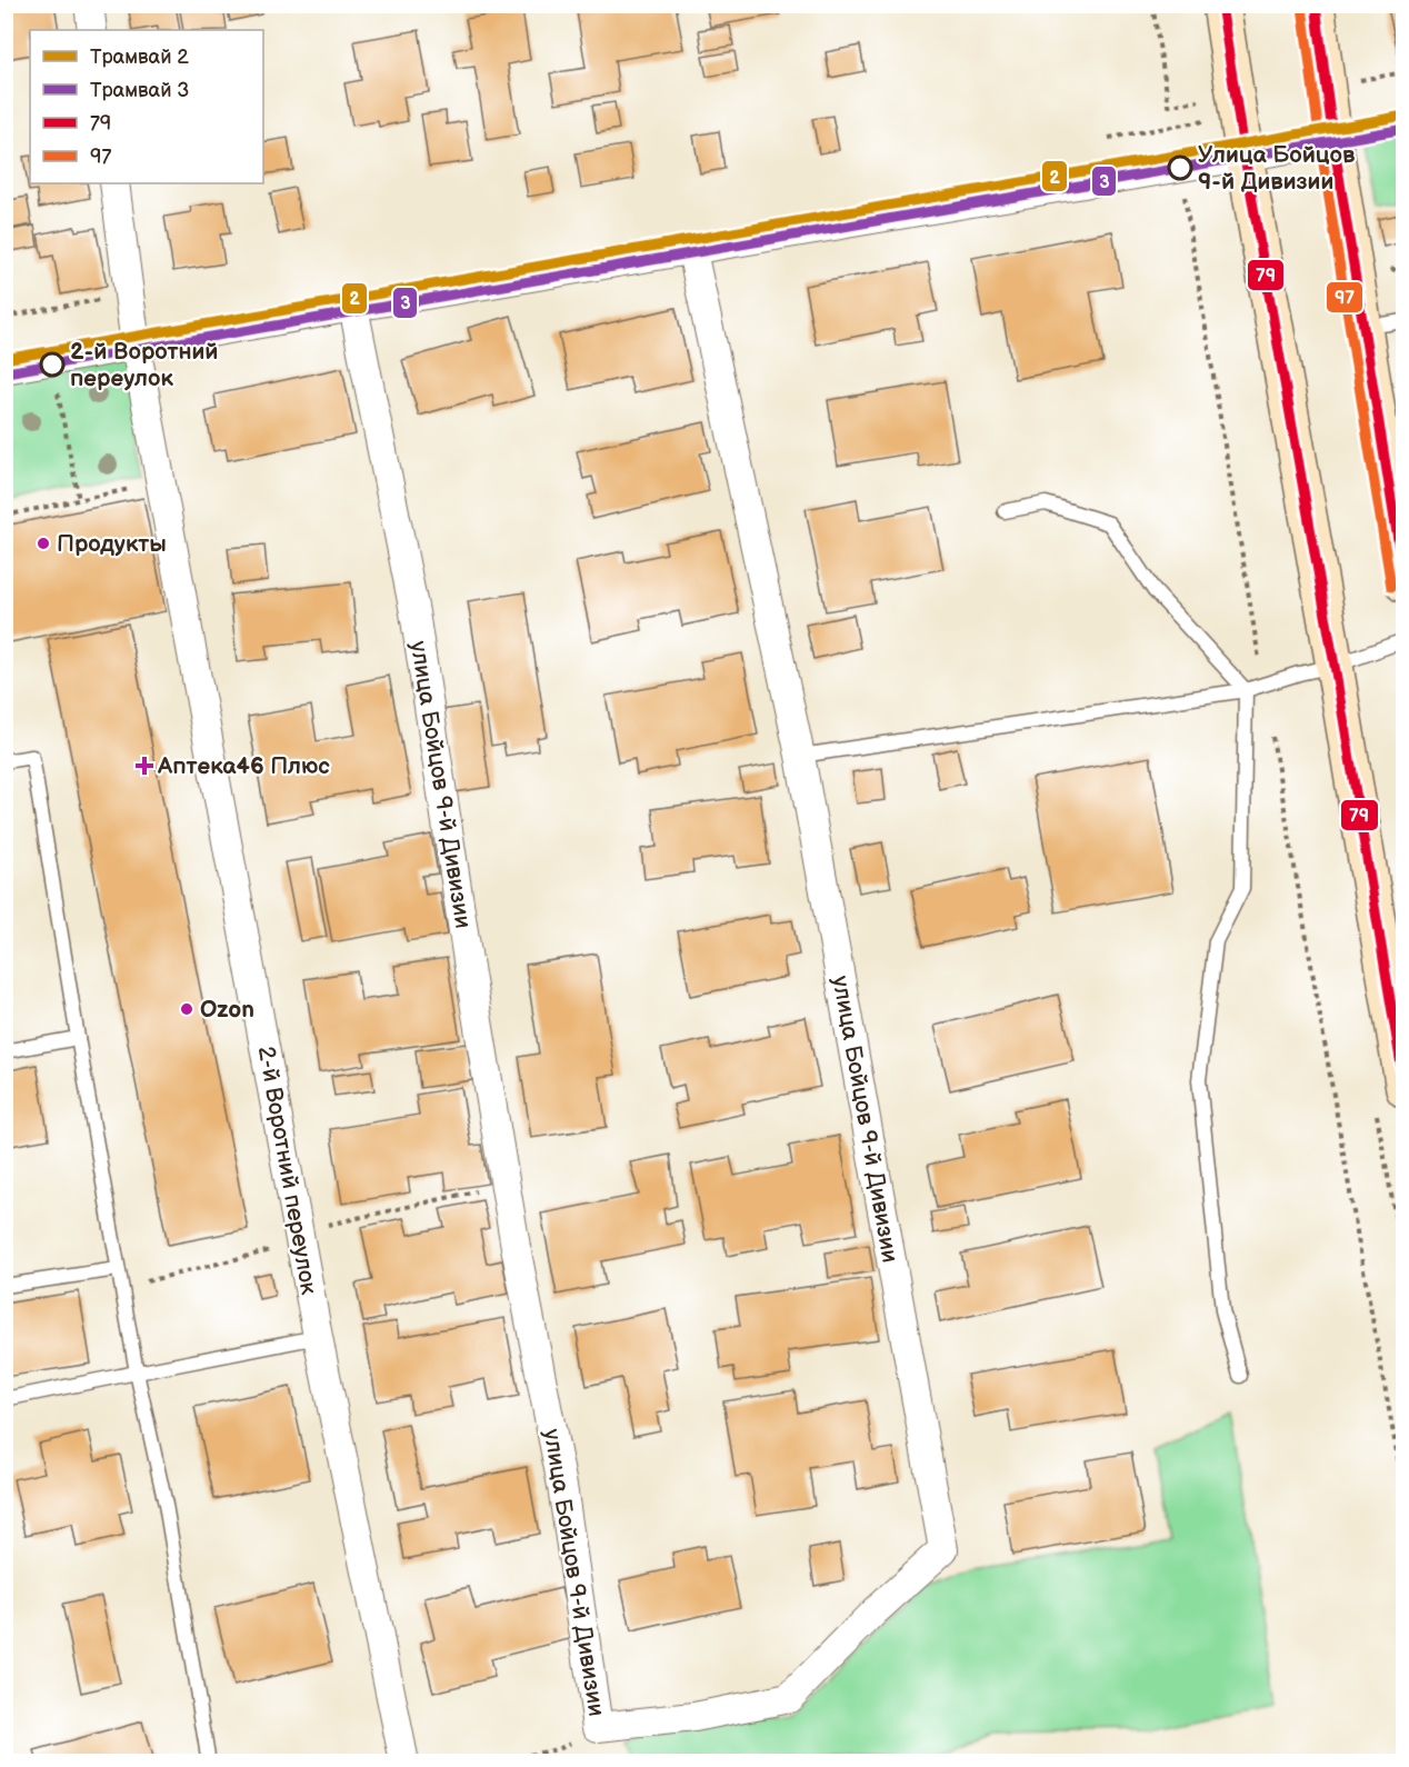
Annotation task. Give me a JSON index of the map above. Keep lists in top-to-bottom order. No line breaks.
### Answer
{"streets":{"street":["улица Бойцов 9-й Дивизии","2-й Воротний переулок"]},"places":{"other":["Улица Бойцов 9-й Дивизии","2-й Воротний переулок","Продукты","Ozon"],"health":["Аптека46 Плюс"]},"lines":["transit line 79","transit line 97","tram line 2","tram line 3"],"legend":["Трамвай 2","Трамвай 3","79","97"]}
